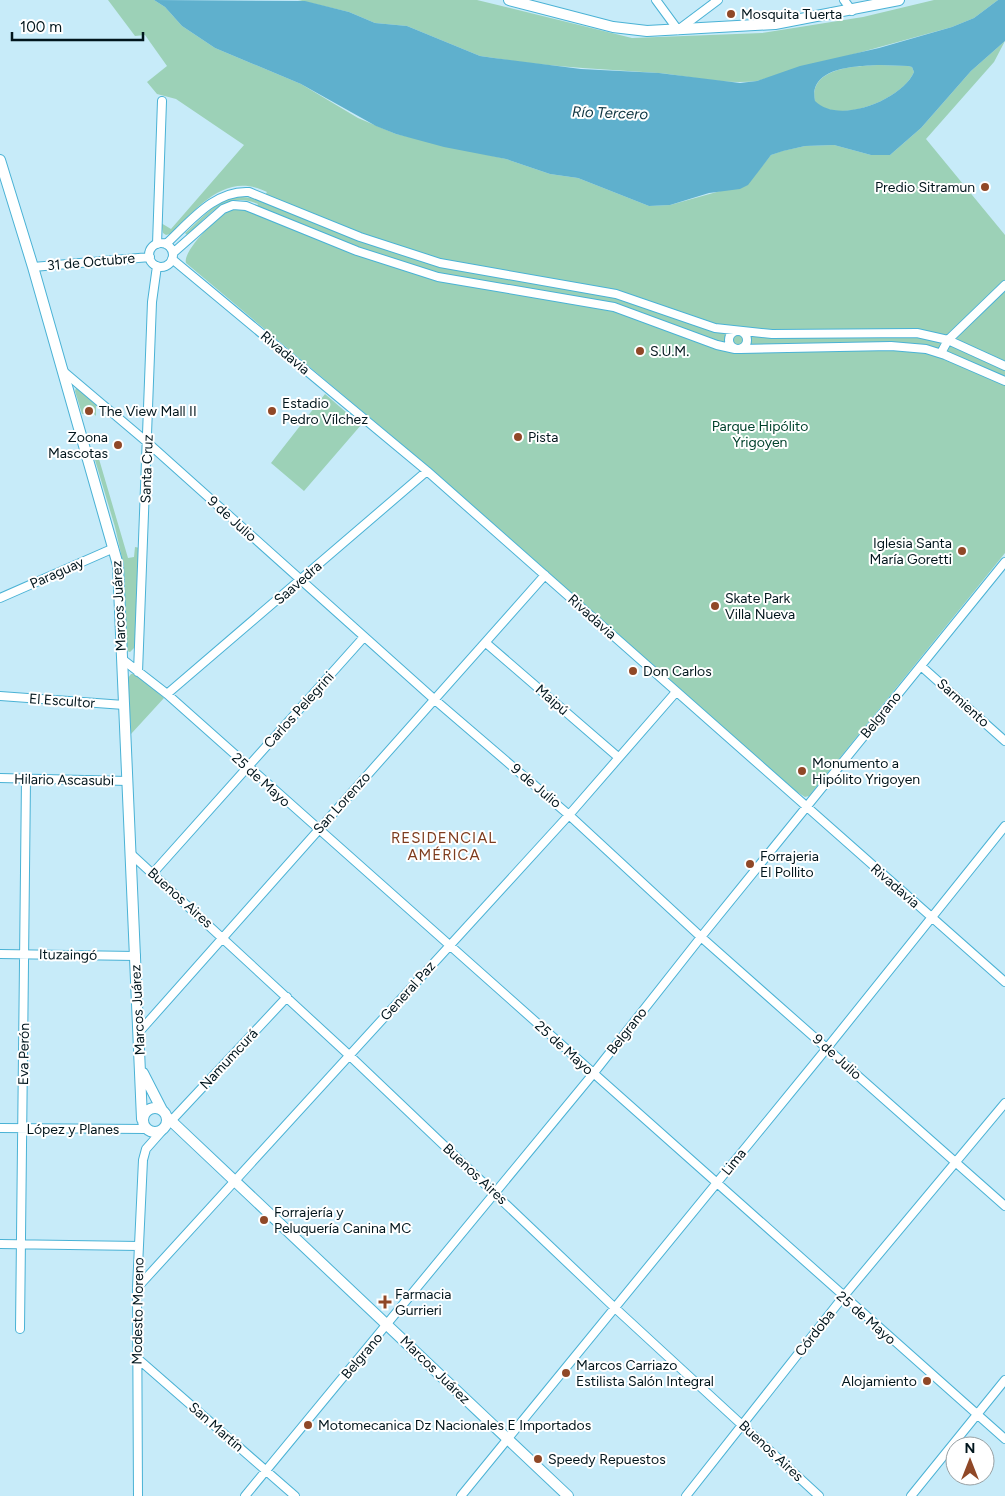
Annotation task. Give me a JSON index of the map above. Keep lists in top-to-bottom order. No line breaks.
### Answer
{"streets":{"main road":["Marcos Juárez"],"street":["31 de Octubre","Rivadavia","Santa Cruz","9 de Julio","Paraguay","Saavedra","Maipú","El Escultor","Sarmiento","Carlos Pelegrini","Belgrano","Hilario Ascasubi","25 de Mayo","San Lorenzo","Buenos Aires","Ituzaingó","General Paz","Eva Perón","Namumcurá","López y Planes","Lima","Modesto Moreno","Córdoba","San Martín"]},"crossings":[["31 de Octubre","Rivadavia"],["31 de Octubre","Santa Cruz"],["31 de Octubre","Marcos Juárez"],["Rivadavia","Santa Cruz"],["Rivadavia","Saavedra"],["Rivadavia","Belgrano"],["Rivadavia","San Lorenzo"],["Rivadavia","General Paz"],["Rivadavia","Lima"],["Santa Cruz","9 de Julio"],["Santa Cruz","25 de Mayo"],["9 de Julio","Saavedra"],["9 de Julio","Marcos Juárez"],["9 de Julio","Carlos Pelegrini"],["9 de Julio","Belgrano"],["9 de Julio","San Lorenzo"],["9 de Julio","General Paz"],["9 de Julio","Lima"],["9 de Julio","Córdoba"],["Paraguay","Marcos Juárez"],["Saavedra","25 de Mayo"],["Marcos Juárez","El Escultor"],["Marcos Juárez","Belgrano"],["Marcos Juárez","Hilario Ascasubi"],["Marcos Juárez","25 de Mayo"],["Marcos Juárez","San Lorenzo"],["Marcos Juárez","Buenos Aires"],["Marcos Juárez","Ituzaingó"],["Marcos Juárez","General Paz"],["Marcos Juárez","Namumcurá"],["Marcos Juárez","Lima"],["Marcos Juárez","Modesto Moreno"],["Maipú","San Lorenzo"],["Maipú","General Paz"],["Sarmiento","Belgrano"],["Carlos Pelegrini","25 de Mayo"],["Carlos Pelegrini","Buenos Aires"],["Belgrano","25 de Mayo"],["Belgrano","Buenos Aires"],["Belgrano","San Martín"],["Hilario Ascasubi","Eva Perón"],["25 de Mayo","San Lorenzo"],["25 de Mayo","General Paz"],["25 de Mayo","Lima"],["25 de Mayo","Córdoba"],["San Lorenzo","Buenos Aires"],["Buenos Aires","General Paz"],["Buenos Aires","Namumcurá"],["Buenos Aires","Lima"],["Buenos Aires","Córdoba"],["Ituzaingó","Eva Perón"],["General Paz","Modesto Moreno"],["Eva Perón","López y Planes"],["Namumcurá","Modesto Moreno"],["Modesto Moreno","San Martín"]],"districts":["RESIDENCIAL AMÉRICA"],"water":["Río Tercero"],"parks":["Parque Hipólito Yrigoyen"],"places":{"other":["Mosquita Tuerta","Predio Sitramun","S.U.M.","The View Mall II","Estadio Pedro Vílchez","Pista","Zoona Mascotas","Iglesia Santa María Goretti","Skate Park Villa Nueva","Don Carlos","Monumento a Hipólito Yrigoyen","Forrajeria El Pollito","Forrajería y Peluquería Canina MC","Marcos Carriazo Estilista Salón Integral","Alojamiento","Motomecanica Dz Nacionales E Importados","Speedy Repuestos"],"health":["Farmacia Gurrieri"]},"scale_bar":"100 m","north":"top"}
